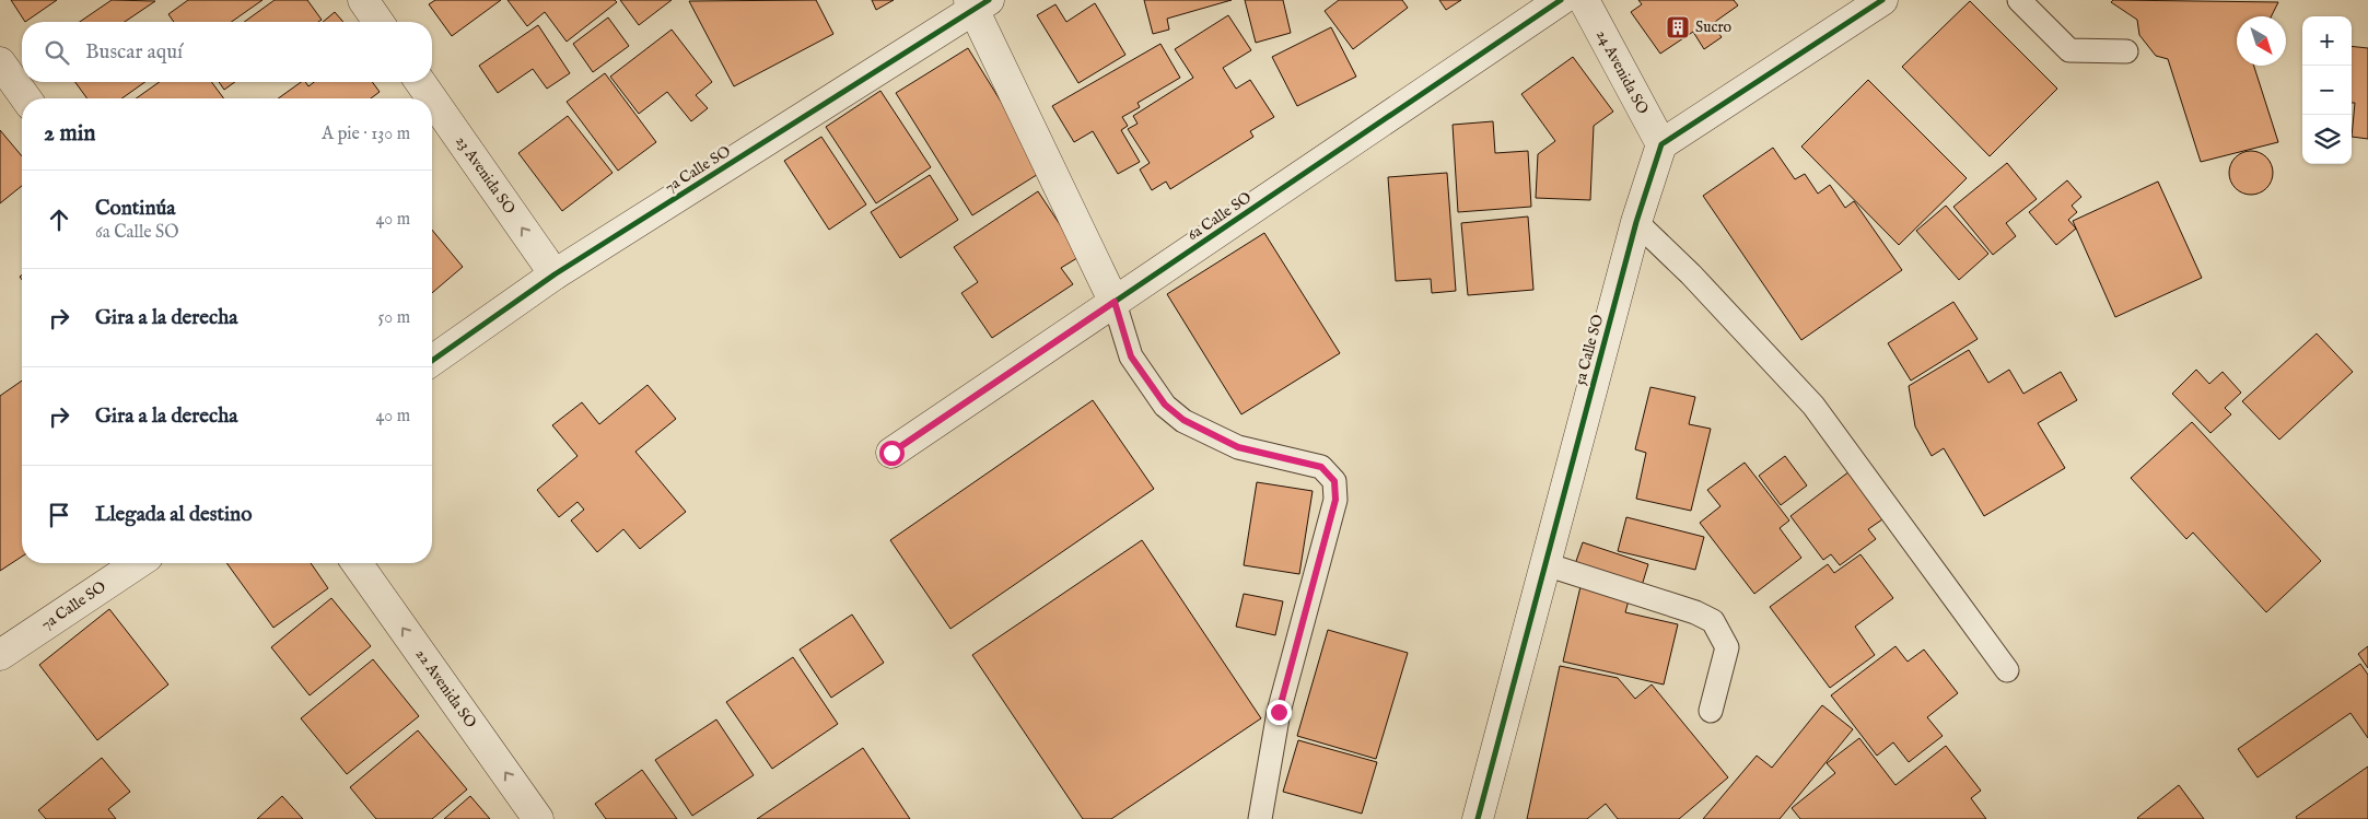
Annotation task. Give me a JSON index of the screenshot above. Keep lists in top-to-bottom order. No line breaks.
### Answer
{"streets":{"street":["24 Avenida SO","7a Calle SO","23 Avenida SO","6a Calle SO","5a Calle SO","22 Avenida SO"]},"crossings":[["24 Avenida SO","5a Calle SO"],["7a Calle SO","23 Avenida SO"]],"one_way":["23 Avenida SO","22 Avenida SO"],"places":{"building":["Sucro"]},"north":"bottom right","page":{"map_buttons":["+","−"],"search":"Buscar aquí","heading":["2 min","A pie · 130 m"],"list":[["Continúa","6a Calle SO","40 m"],["Gira a la derecha","50 m"],["Gira a la derecha","40 m"],"Llegada al destino"]}}
